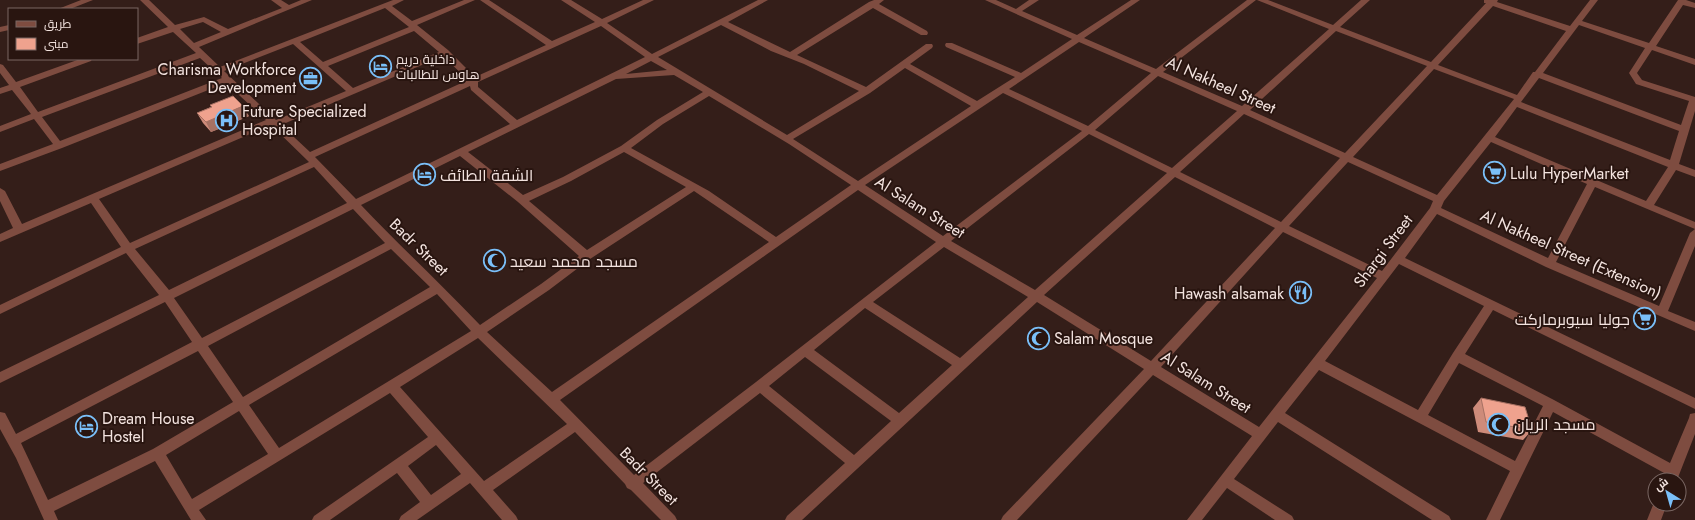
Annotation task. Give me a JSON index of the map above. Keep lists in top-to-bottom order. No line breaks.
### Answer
{"streets":{"street":["Al Nakheel Street","Al Salam Street","Badr Street","Shargi Street","Al Nakheel Street (Extension)"]},"crossings":[["Al Nakheel Street","Shargi Street"],["Al Nakheel Street","Al Nakheel Street (Extension)"],["Al Salam Street","Shargi Street"],["Shargi Street","Al Nakheel Street (Extension)"]],"places":{"hotel":["داخلية دريم هاوس للطالبات","الشقة الطائف","Dream House Hostel"],"office":["Charisma Workforce Development"],"hospital":["Future Specialized Hospital"],"supermarket":["Lulu HyperMarket","جوليا سيوبرماركت"],"mosque":["مسجد محمد سعيد","Salam Mosque","مسجد الريان"],"restaurant":["Hawash alsamak"]},"legend":["طريق","مبنى"],"north":"top left"}
